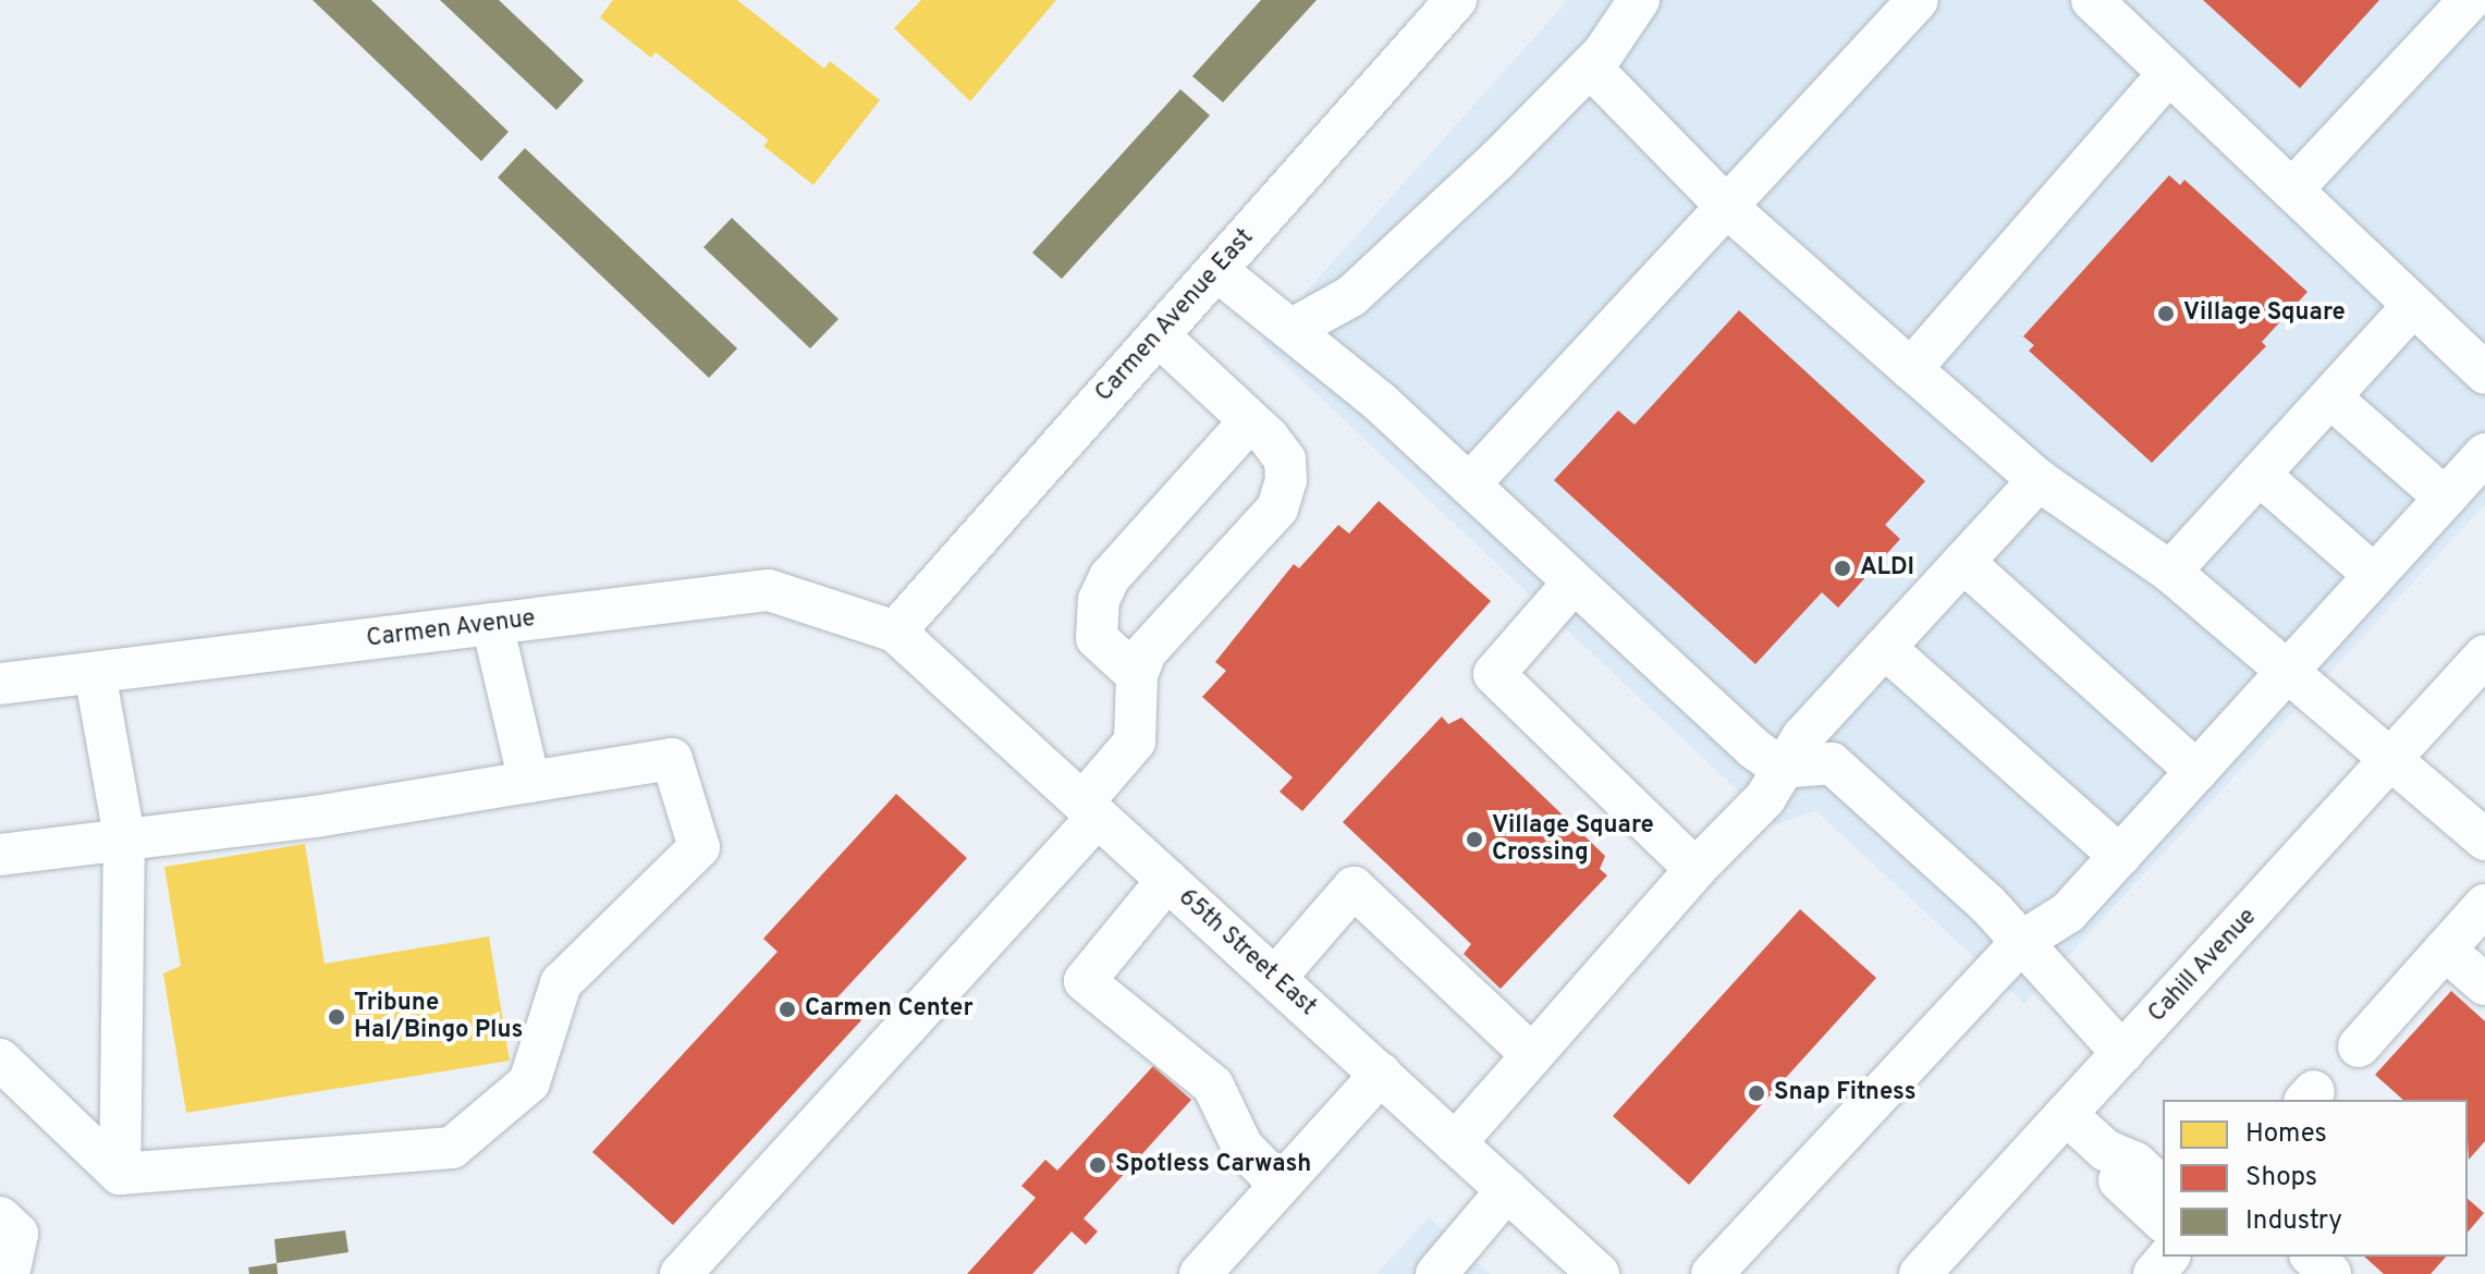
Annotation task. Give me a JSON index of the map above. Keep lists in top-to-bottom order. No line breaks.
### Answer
{"streets":{"street":["Carmen Avenue East","Carmen Avenue","65th Street East","Cahill Avenue"]},"crossings":[["Carmen Avenue East","Carmen Avenue"],["Carmen Avenue East","65th Street East"],["Carmen Avenue","65th Street East"]],"places":["Village Square","ALDI","Village Square Crossing","Carmen Center","Tribune Hal/Bingo Plus","Snap Fitness","Spotless Carwash"],"legend":["Homes","Shops","Industry"]}
